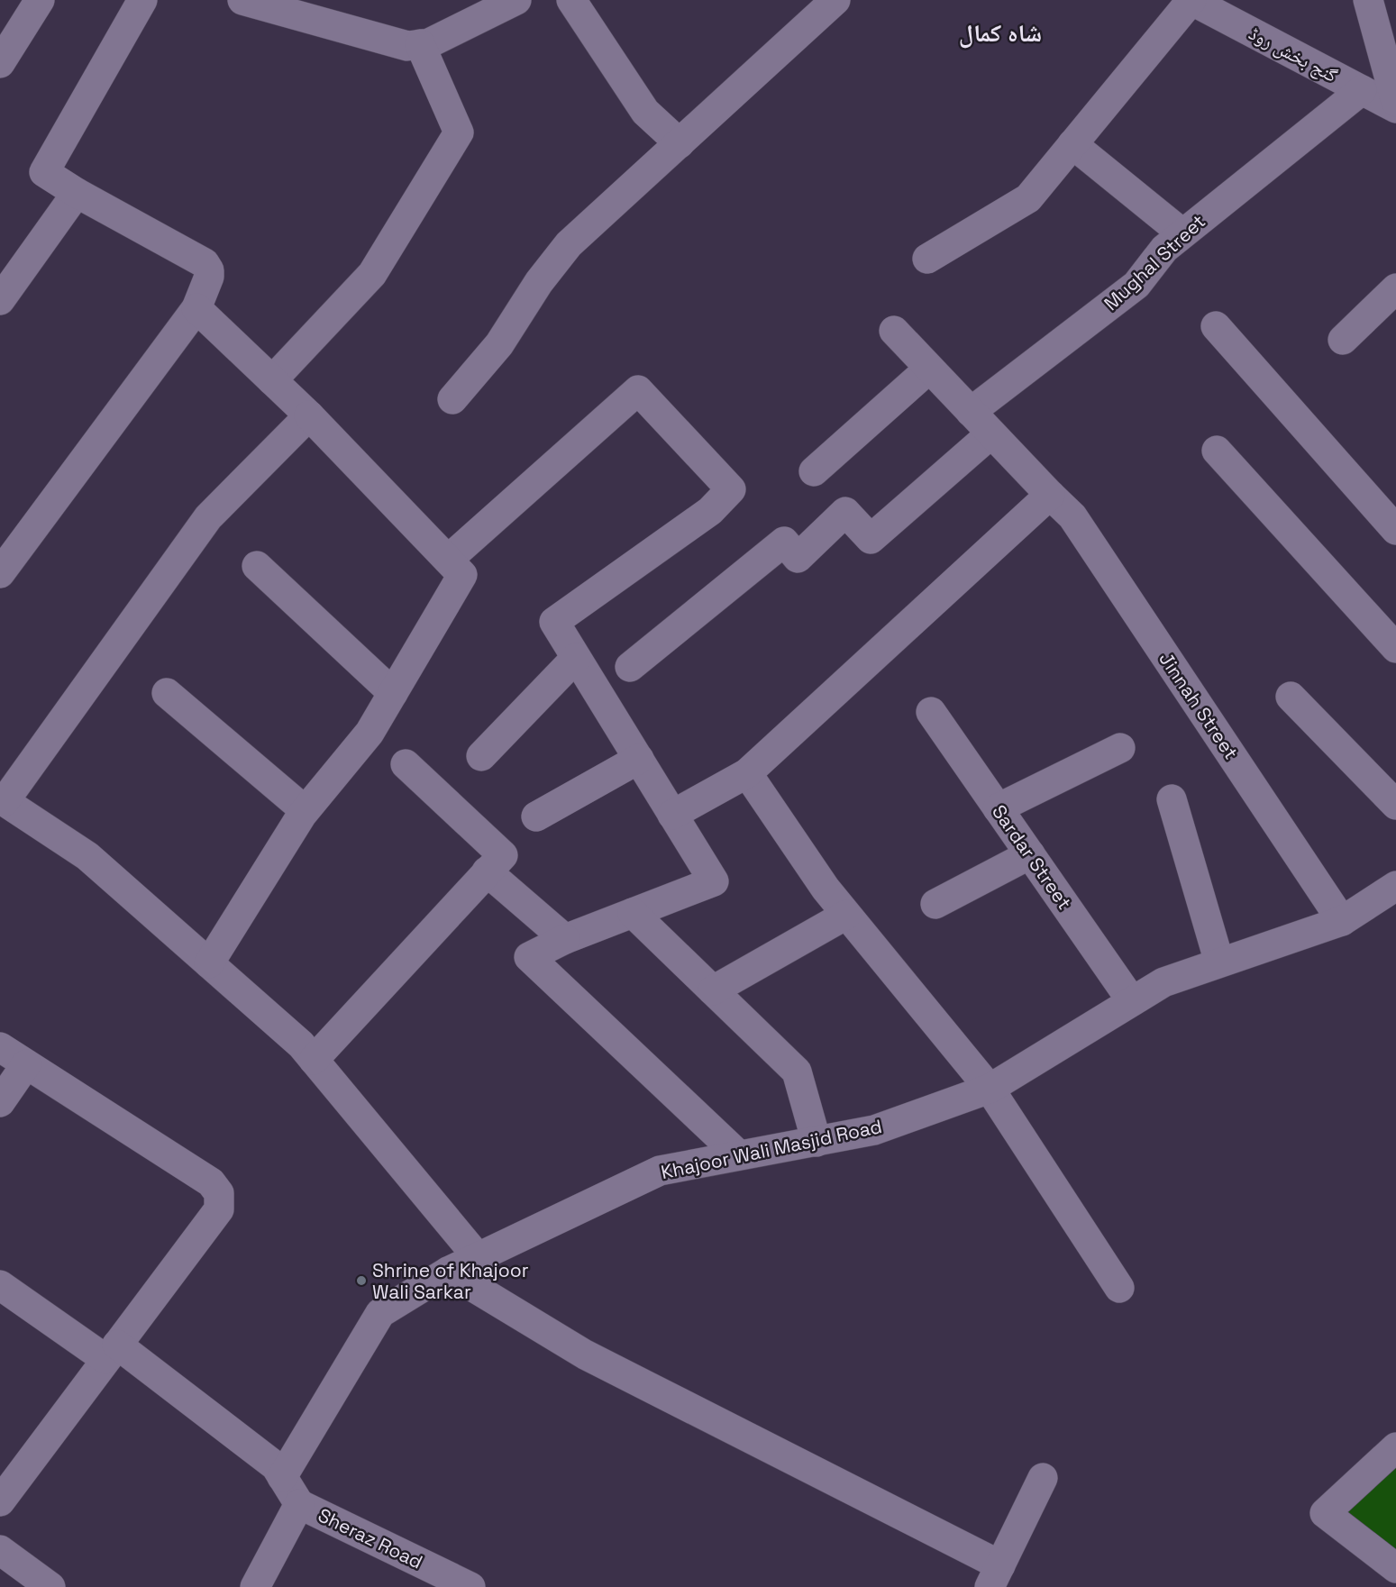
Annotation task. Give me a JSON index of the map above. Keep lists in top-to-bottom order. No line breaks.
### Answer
{"streets":{"street":["گنج بخش روڈ","Mughal Street","Jinnah Street","Sardar Street","Khajoor Wali Masjid Road","Sheraz Road"]},"crossings":[["گنج بخش روڈ","Mughal Street"],["Mughal Street","Jinnah Street"],["Jinnah Street","Khajoor Wali Masjid Road"],["Sardar Street","Khajoor Wali Masjid Road"]],"districts":["شاہ کمال"],"places":["Shrine of Khajoor Wali Sarkar"]}
